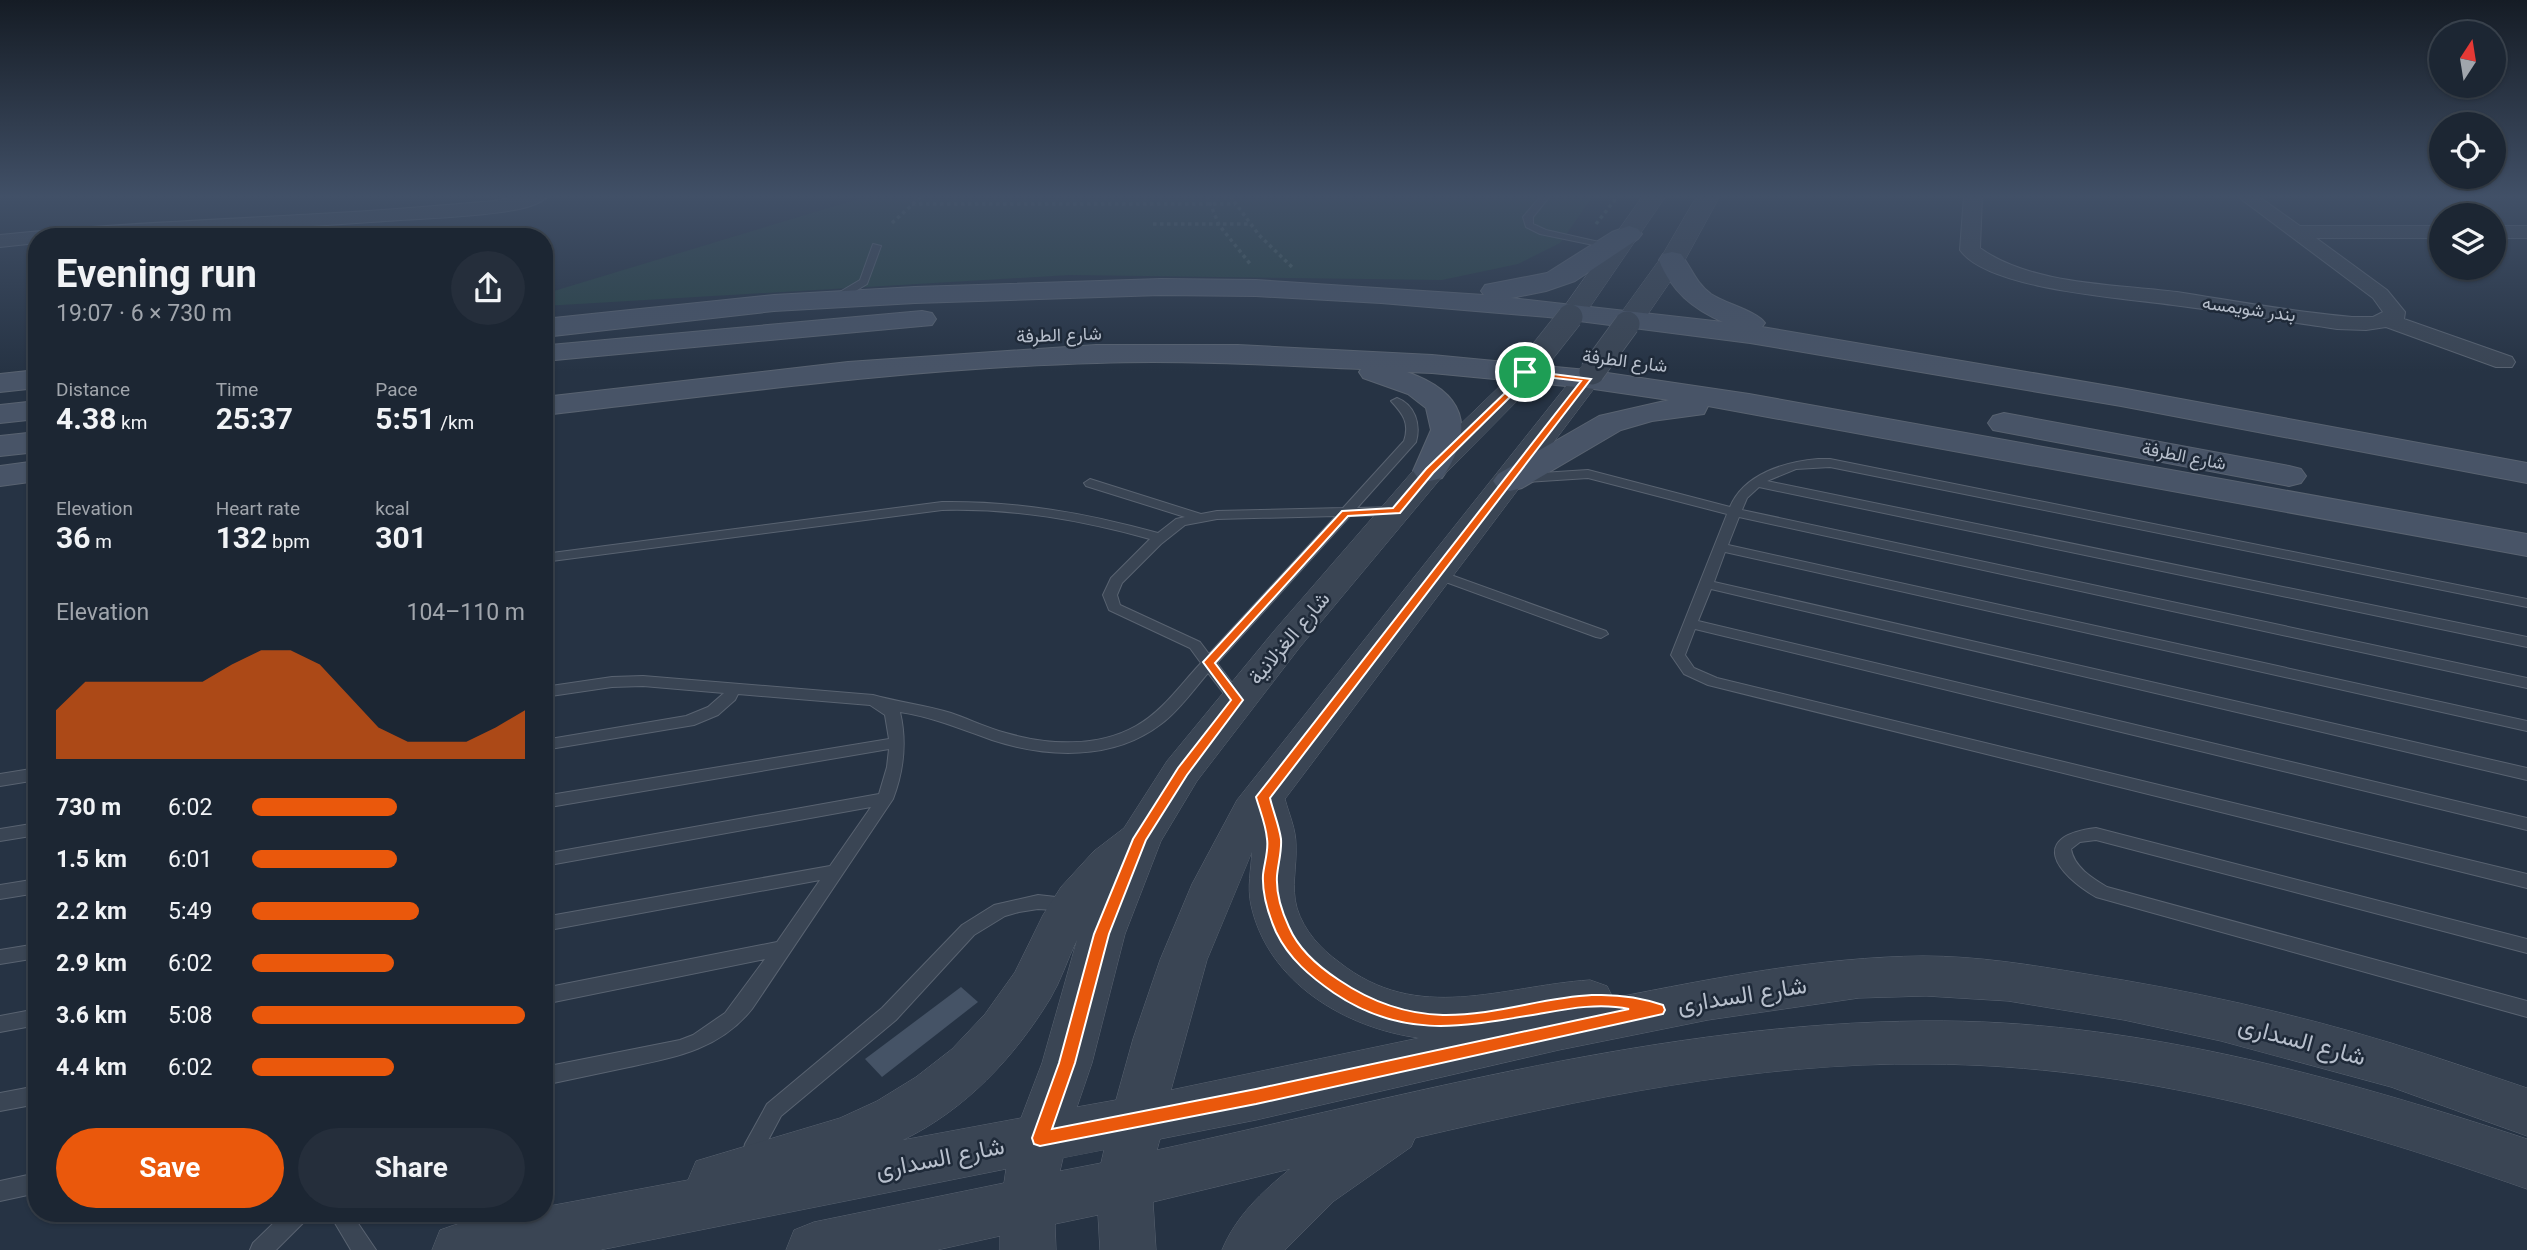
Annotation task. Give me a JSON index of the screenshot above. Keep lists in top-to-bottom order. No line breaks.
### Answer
{"streets":{"main road":["شارع الطرفة"],"street":["بندر شويمسه","شارع الغزلانية","شارع السدارى"]},"crossings":[["شارع الغزلانية","شارع السدارى"]],"north":"top","page":{"heading":["Evening run","19:07 · 6 × 730 m"],"stats":[["Distance","4.38 km"],["Time","25:37"],["Pace","5:51 /km"],["Elevation","36 m"],["Heart rate","132 bpm"],["kcal","301"]],"chart":["Elevation","104–110 m"],"list":[{"name":"730 m","note":"6:02"},{"name":"1.5 km","note":"6:01"},{"name":"2.2 km","note":"5:49"},{"name":"2.9 km","note":"6:02"},{"name":"3.6 km","note":"5:08"},{"name":"4.4 km","note":"6:02"}],"buttons":["Save","Share"]}}
